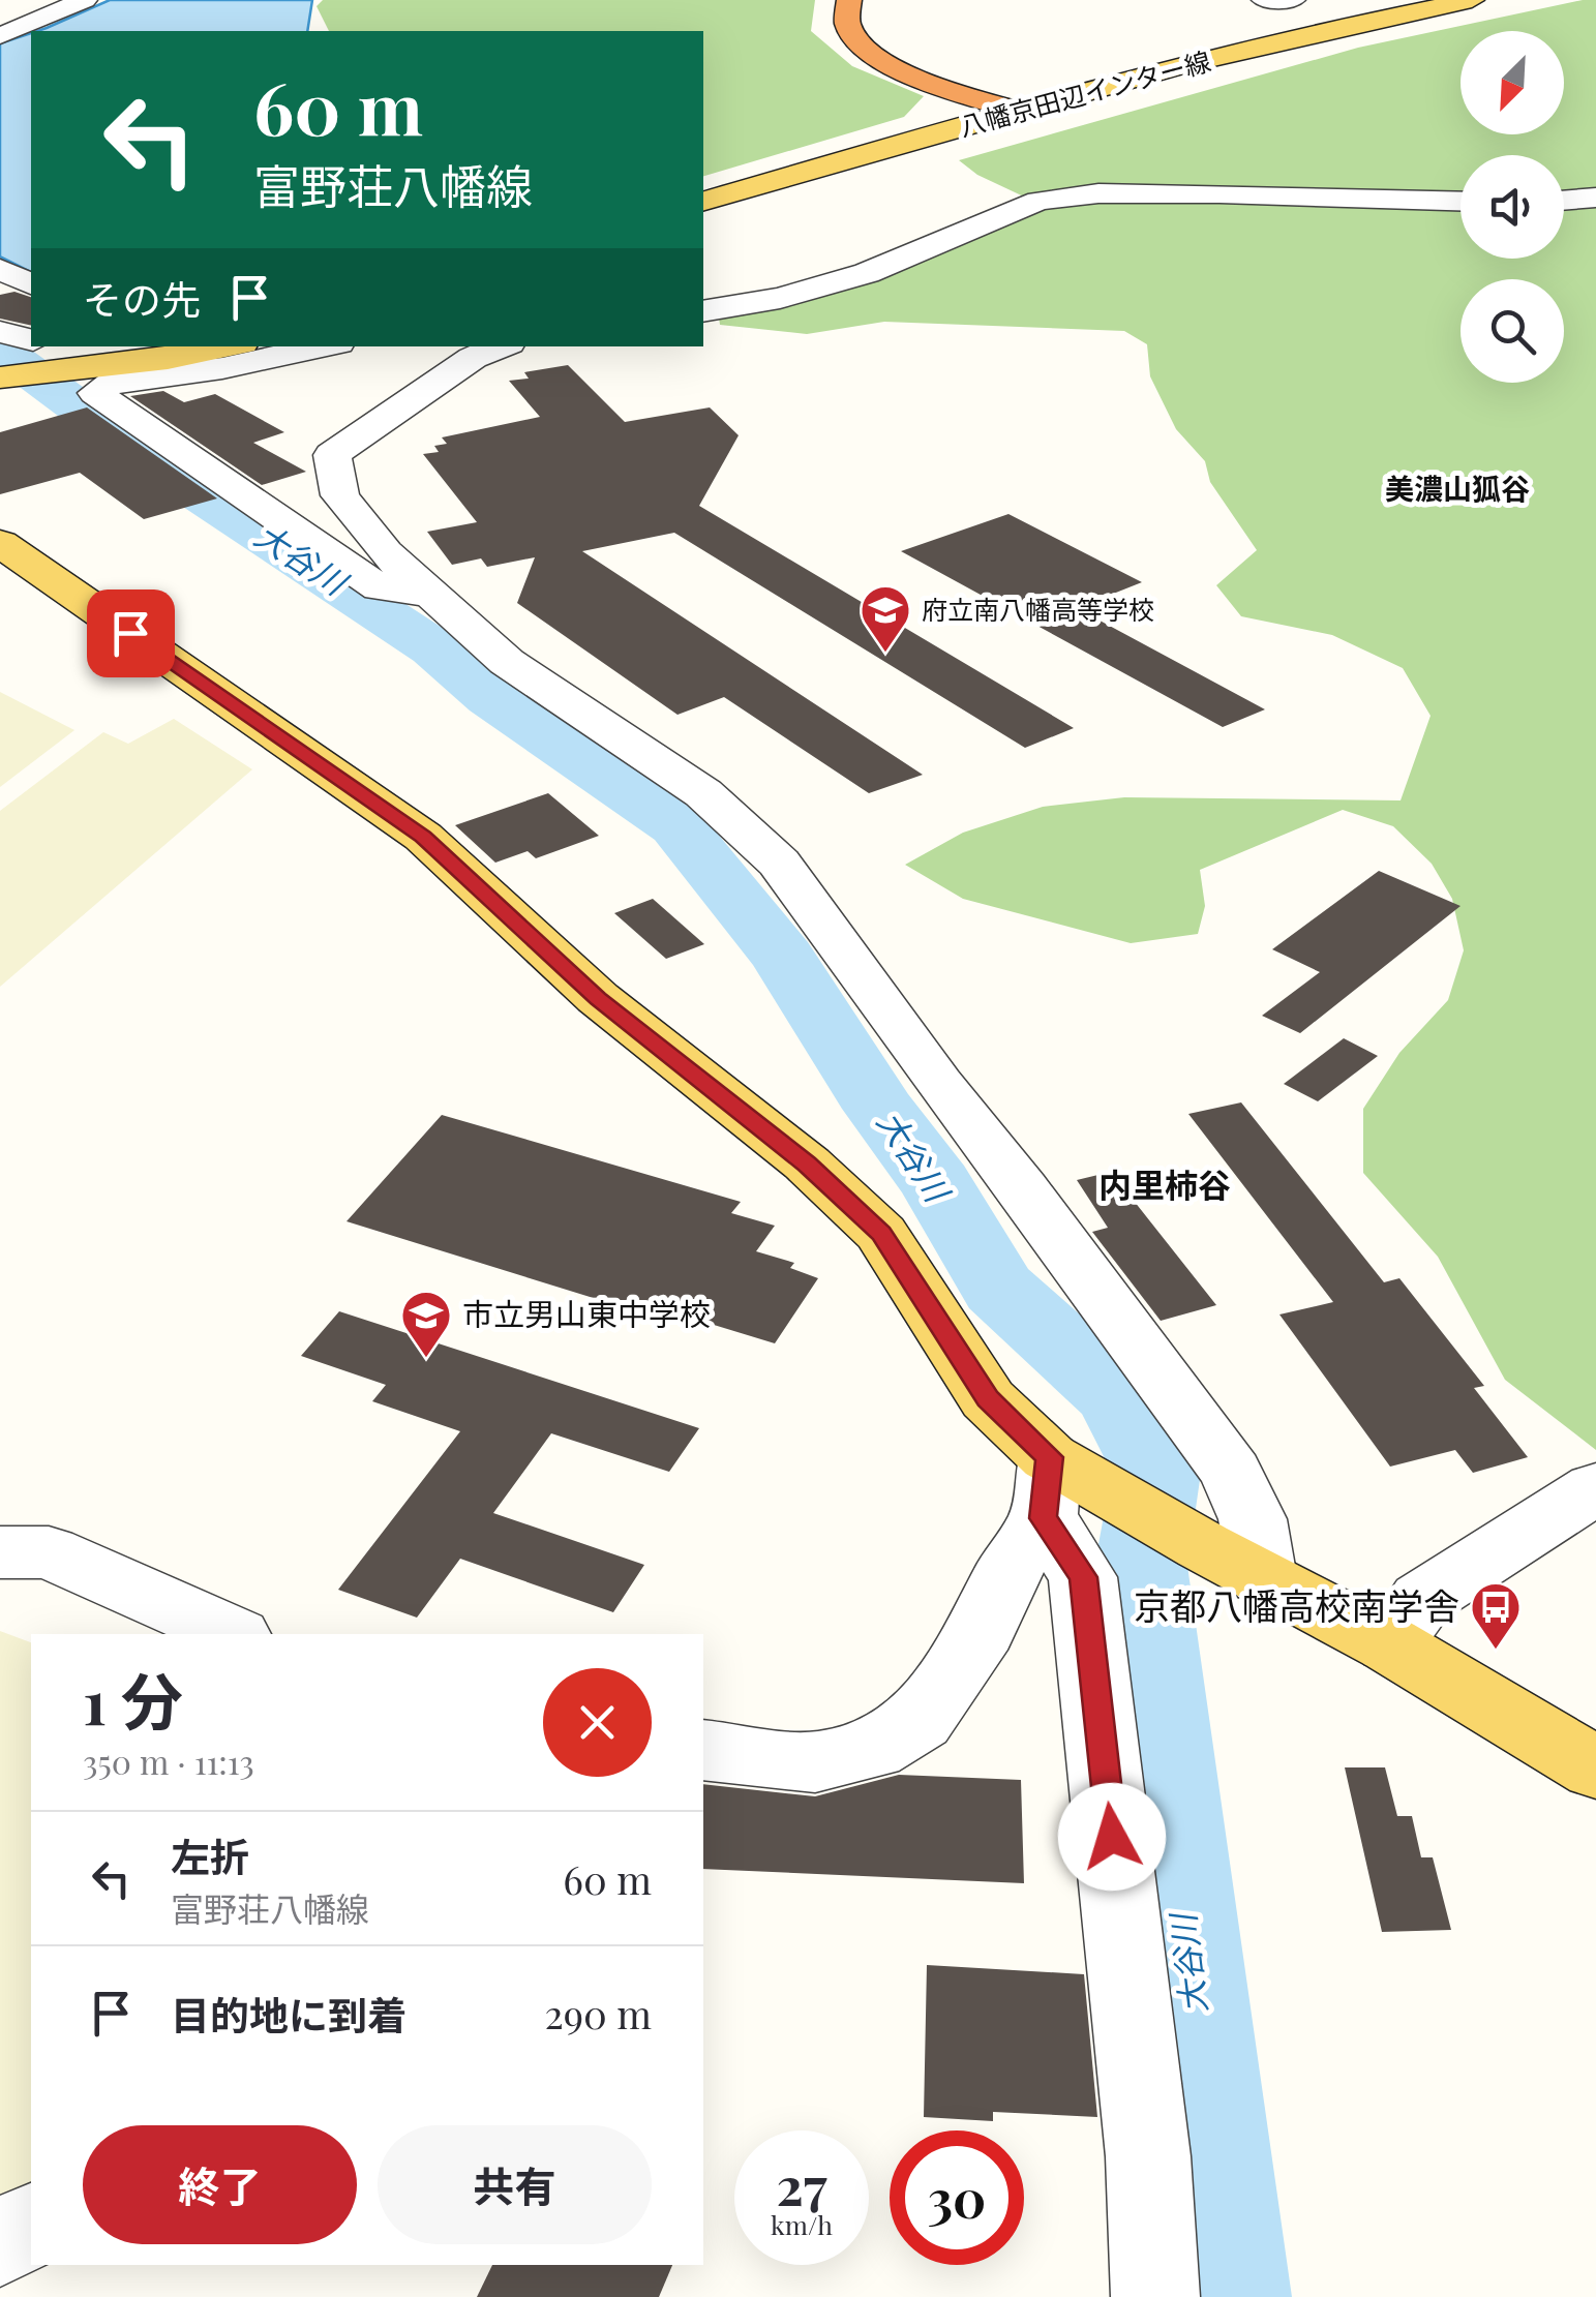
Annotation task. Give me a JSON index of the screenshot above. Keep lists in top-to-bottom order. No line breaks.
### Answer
{"streets":{"main road":["八幡京田辺インター線"]},"districts":["美濃山狐谷","内里柿谷"],"water":["大谷川"],"places":{"school or university":["府立南八幡高等学校","市立男山東中学校"],"bus stop":["京都八幡高校南学舎"]},"north":"bottom left","page":{"turn":["60 m","富野荘八幡線"],"then":"その先","heading":["1 分","350 m · 11:13"],"list":[{"name":"左折","note":"富野荘八幡線","value":"60 m"},{"name":"目的地に到着","value":"290 m"}],"buttons":["終了","共有"],"speed":"27 km/h","limit":"30"}}
